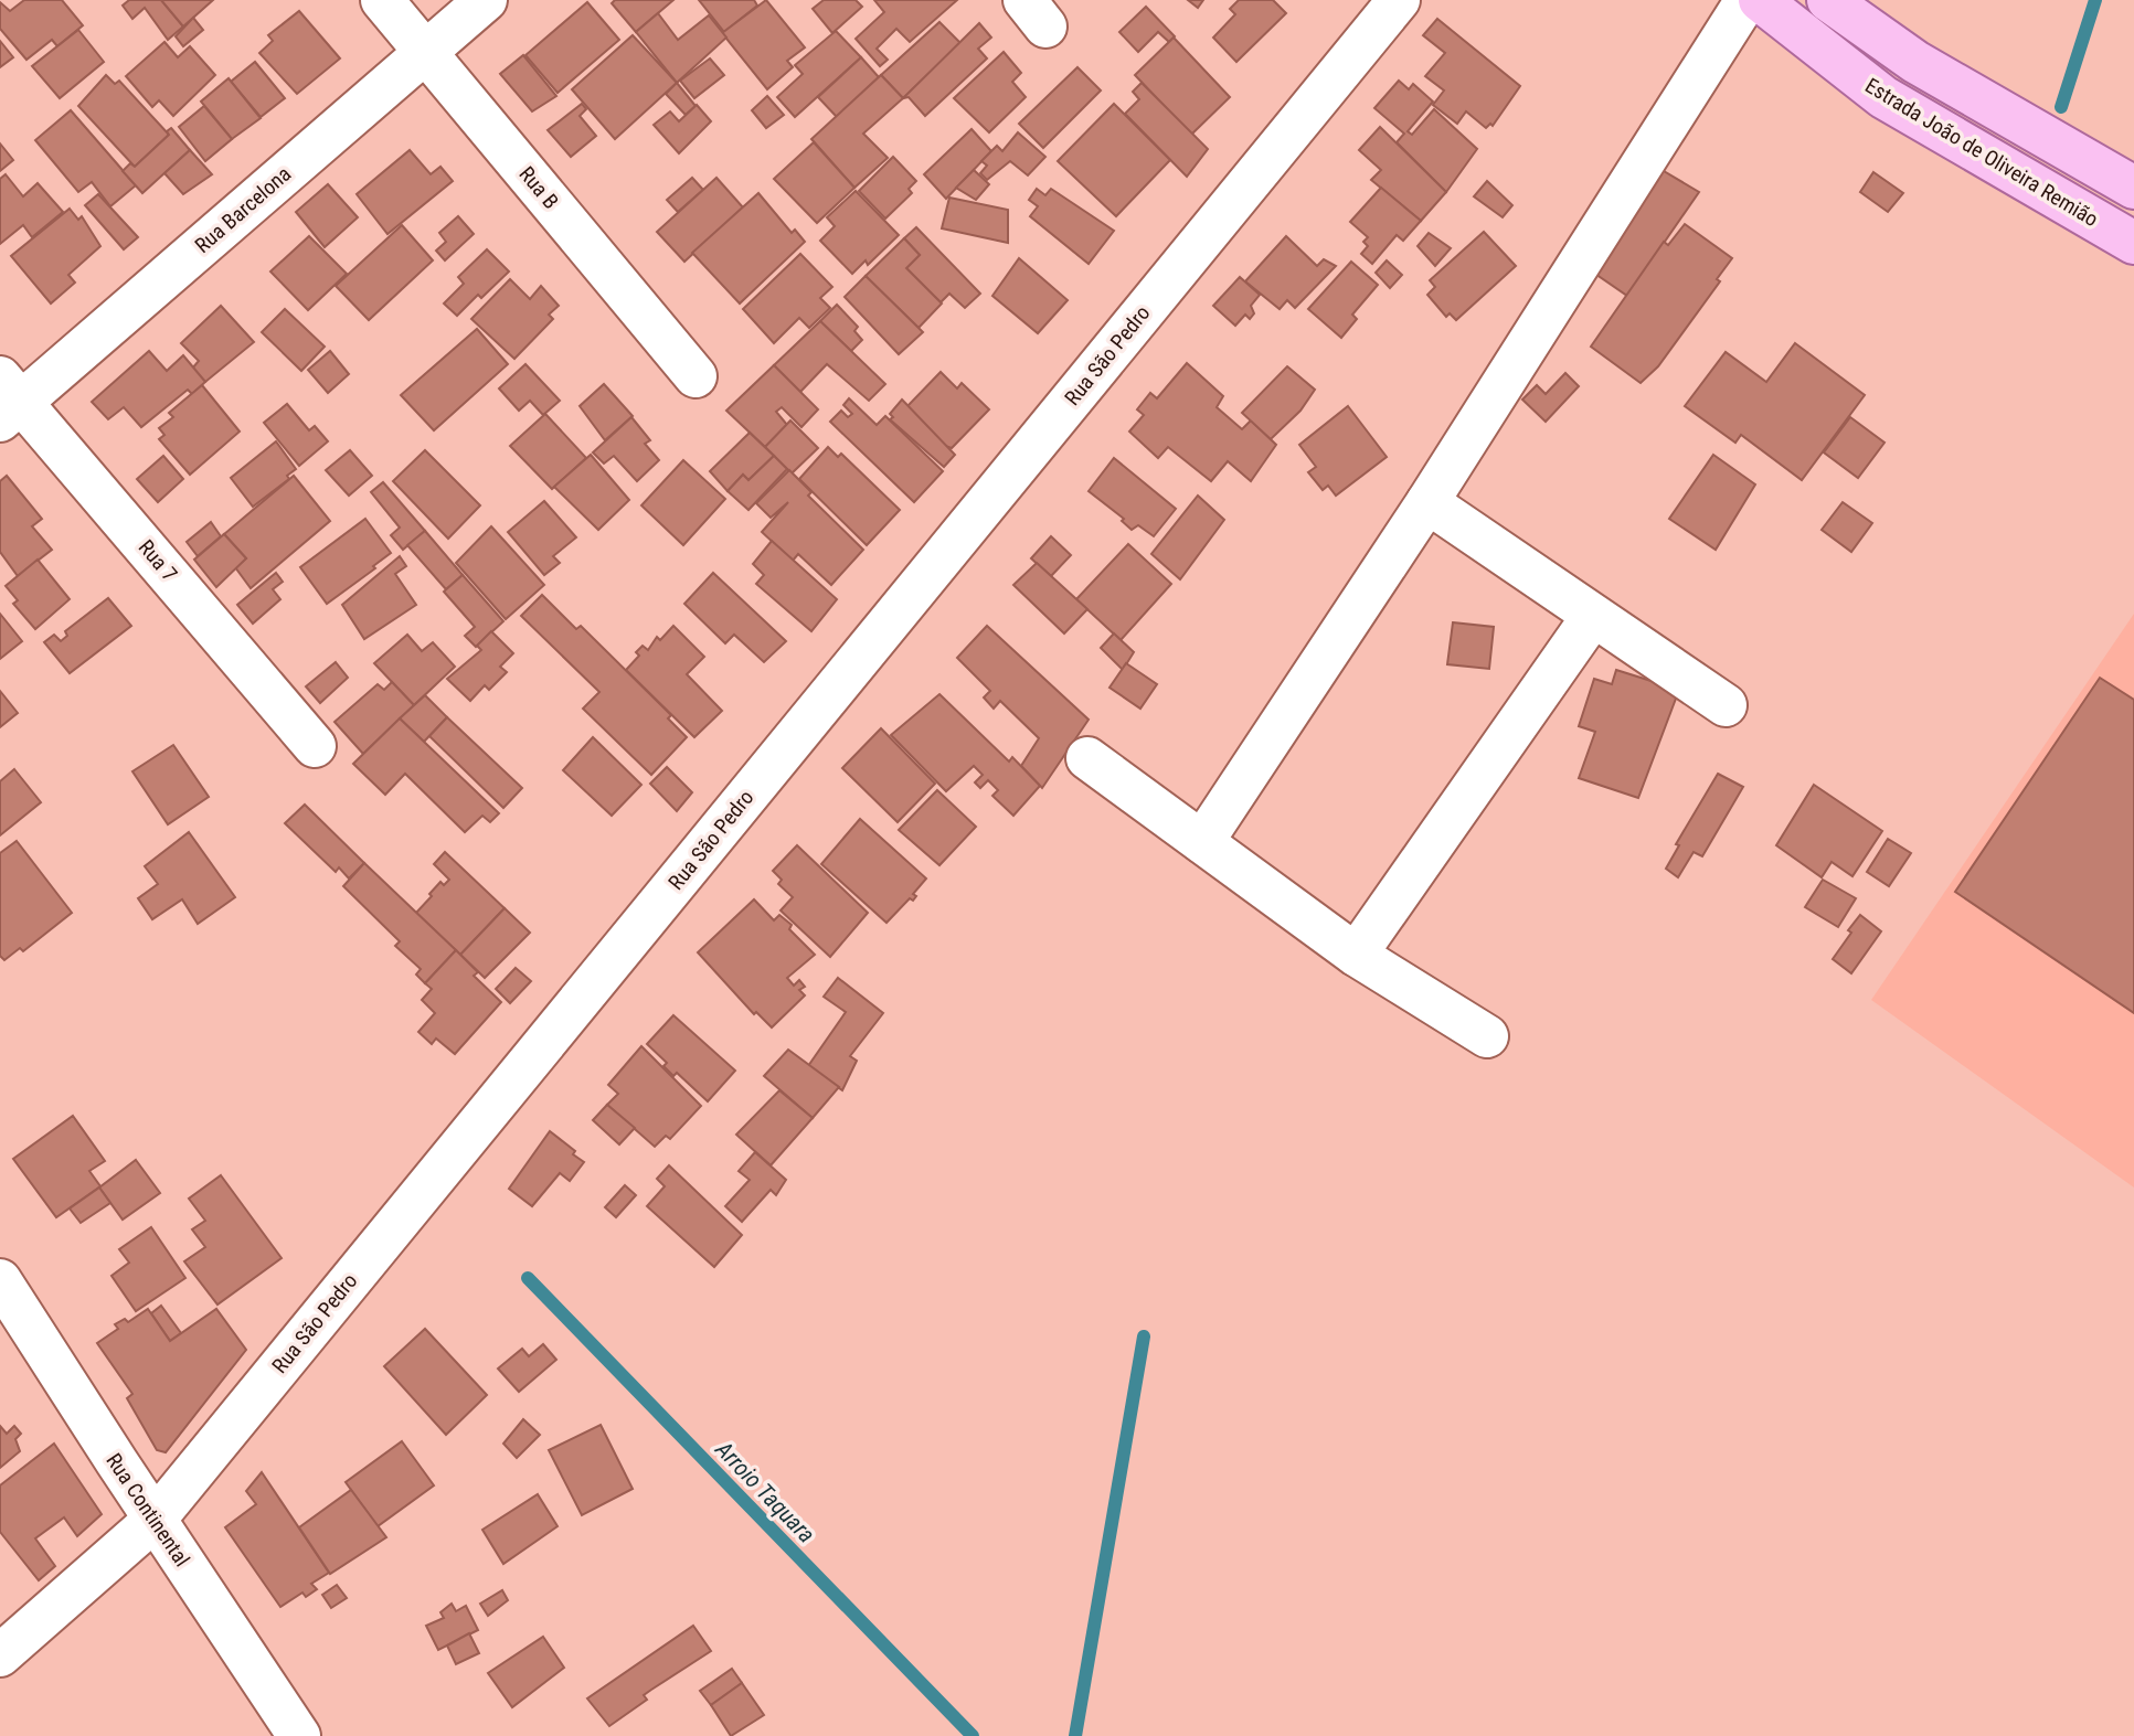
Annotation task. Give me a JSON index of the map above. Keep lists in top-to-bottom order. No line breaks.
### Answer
{"streets":{"main road":["Estrada João de Oliveira Remião"],"street":["Rua B","Rua Barcelona","Rua São Pedro","Rua 7","Rua Continental"]},"crossings":[["Rua B","Rua Barcelona"],["Rua Barcelona","Rua 7"],["Rua São Pedro","Rua Continental"]],"water":["Arroio Taquara"]}
